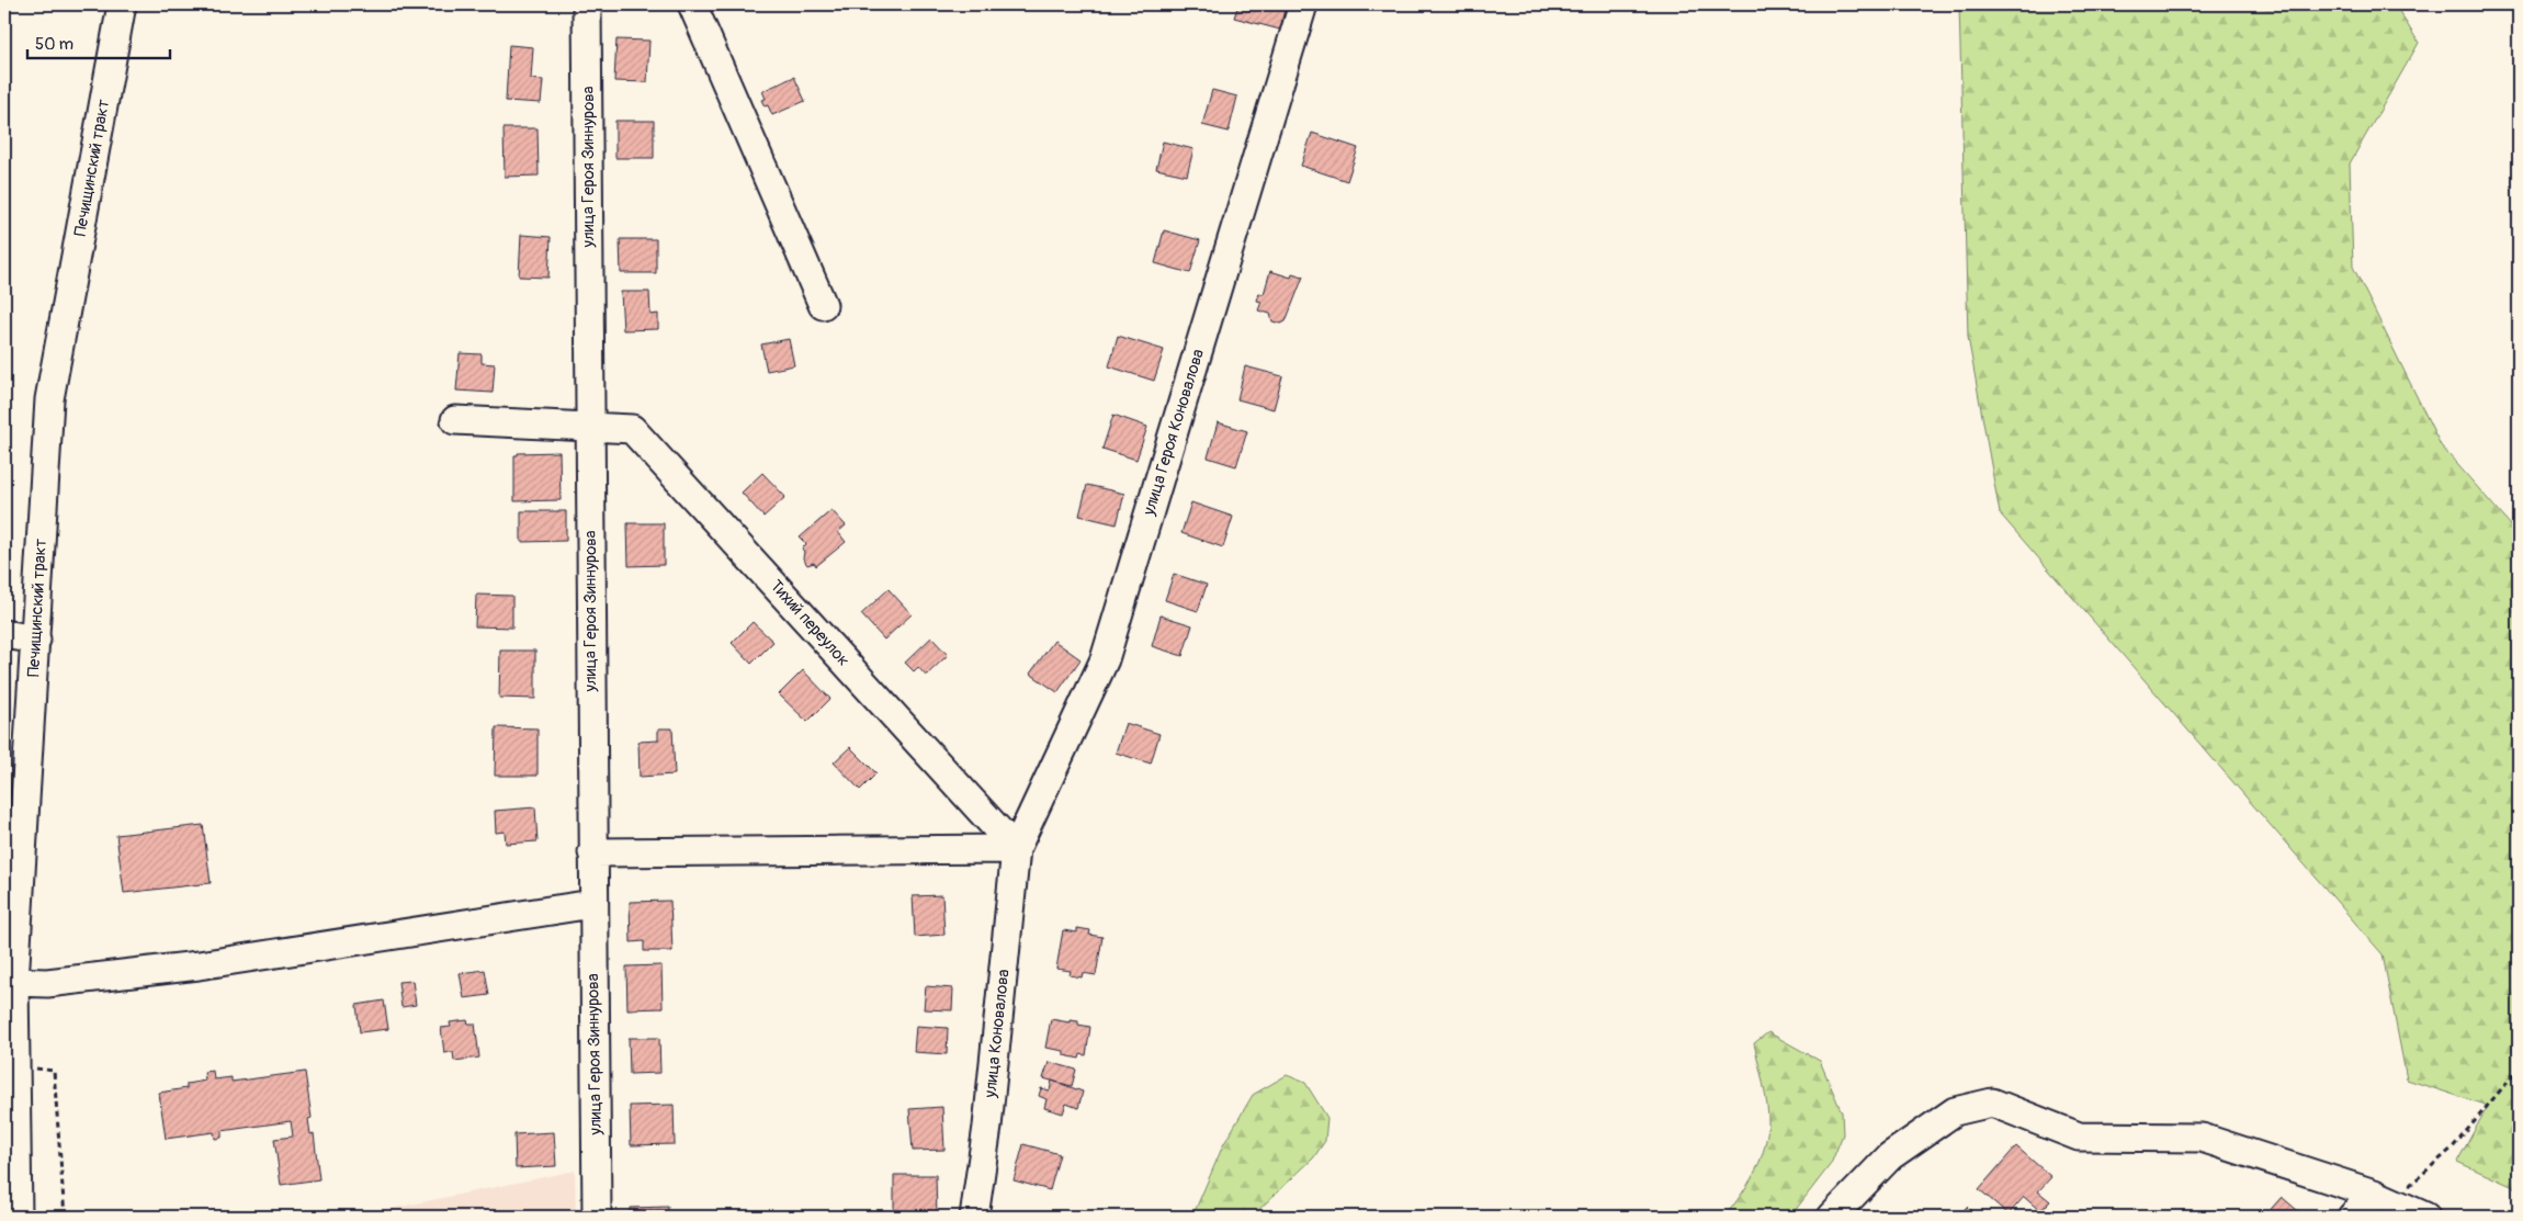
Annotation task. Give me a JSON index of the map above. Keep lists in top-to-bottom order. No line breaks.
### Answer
{"streets":{"street":["улица Героя Зиннурова","Печищинский тракт","улица Героя Коновалова","Тихий переулок","улица Коновалова"]},"crossings":[["улица Героя Зиннурова","Тихий переулок"],["улица Героя Коновалова","Тихий переулок"],["улица Героя Коновалова","улица Коновалова"],["Тихий переулок","улица Коновалова"]],"scale_bar":"50 m"}
